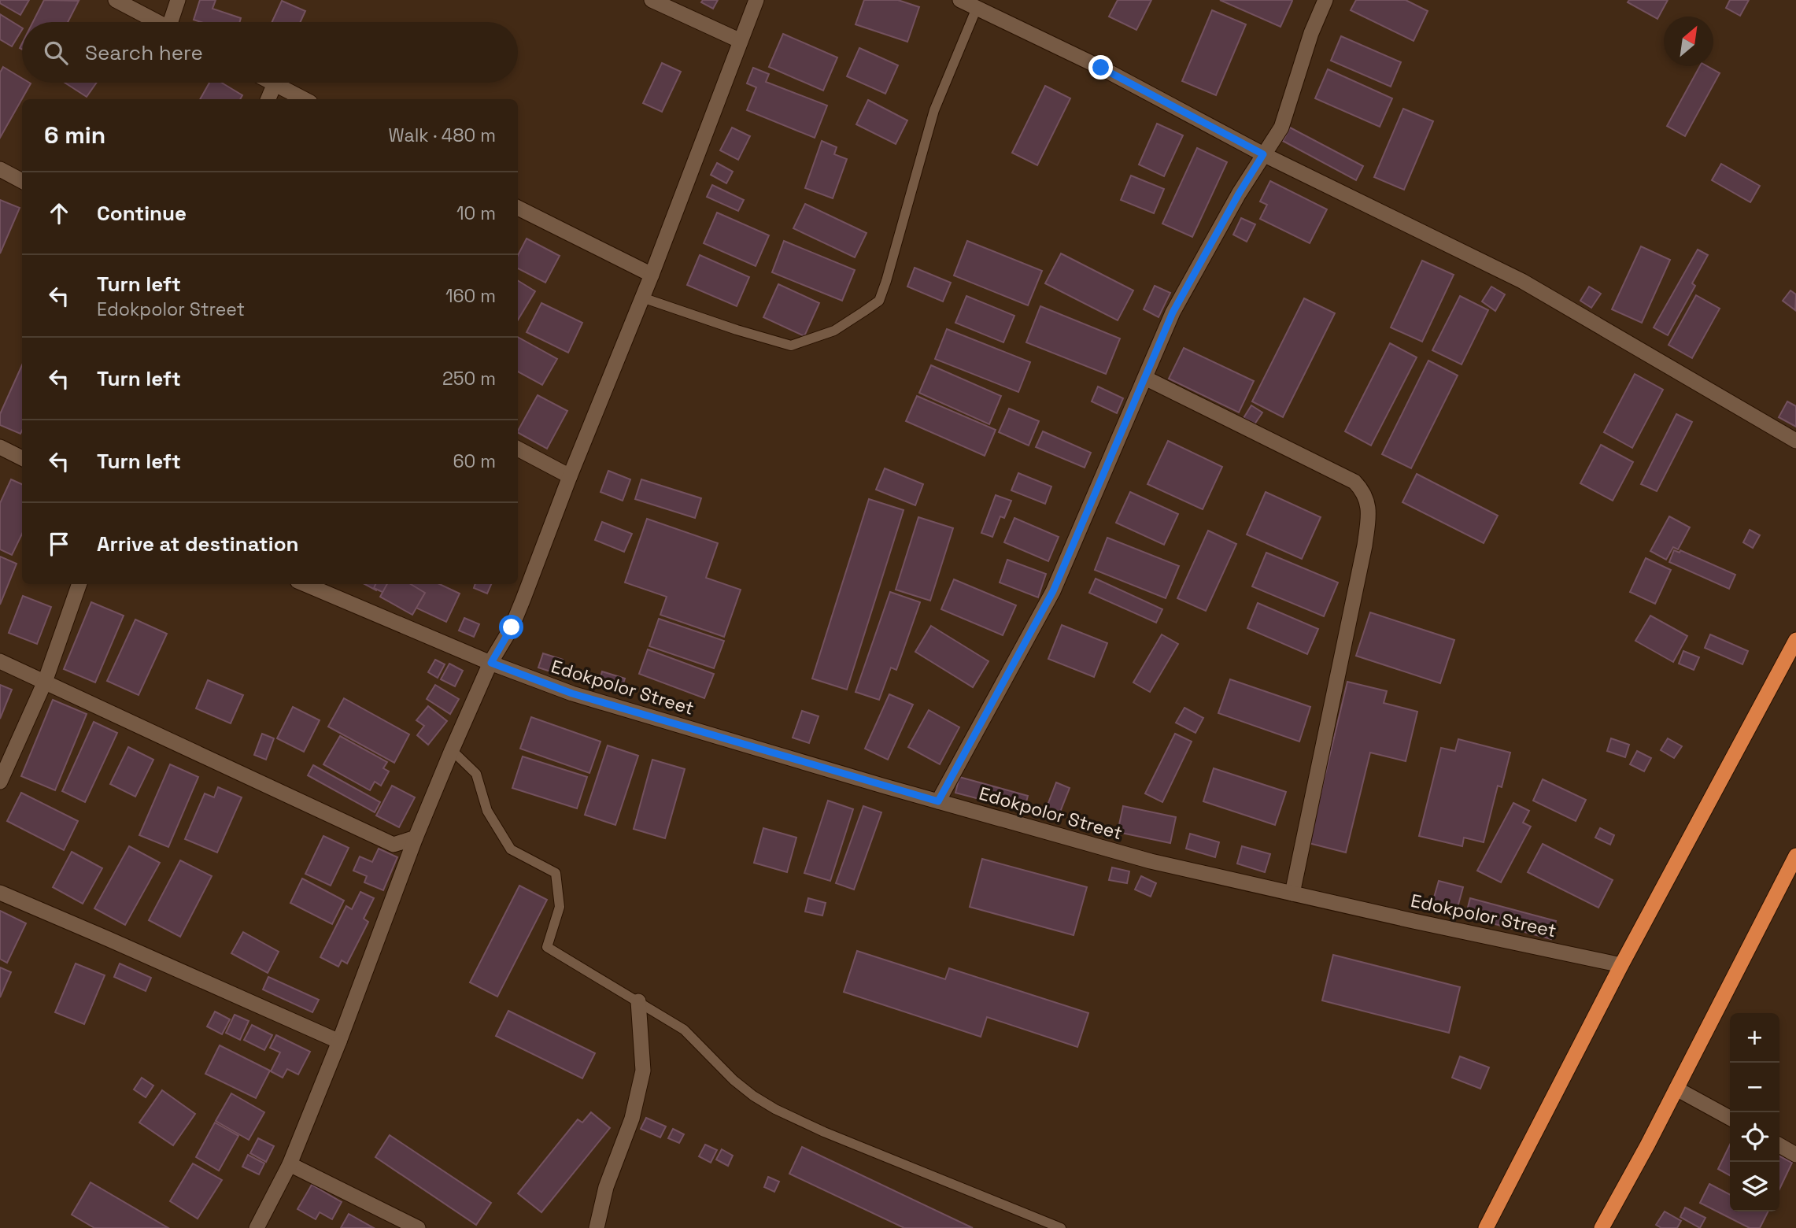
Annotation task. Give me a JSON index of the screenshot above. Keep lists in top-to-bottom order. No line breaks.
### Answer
{"streets":{"street":["Edokpolor Street"]},"north":"top right","page":{"search":"Search here","heading":["6 min","Walk · 480 m"],"list":[["Continue","10 m"],["Turn left","Edokpolor Street","160 m"],["Turn left","250 m"],["Turn left","60 m"],"Arrive at destination"],"map_buttons":["+","−"]}}
